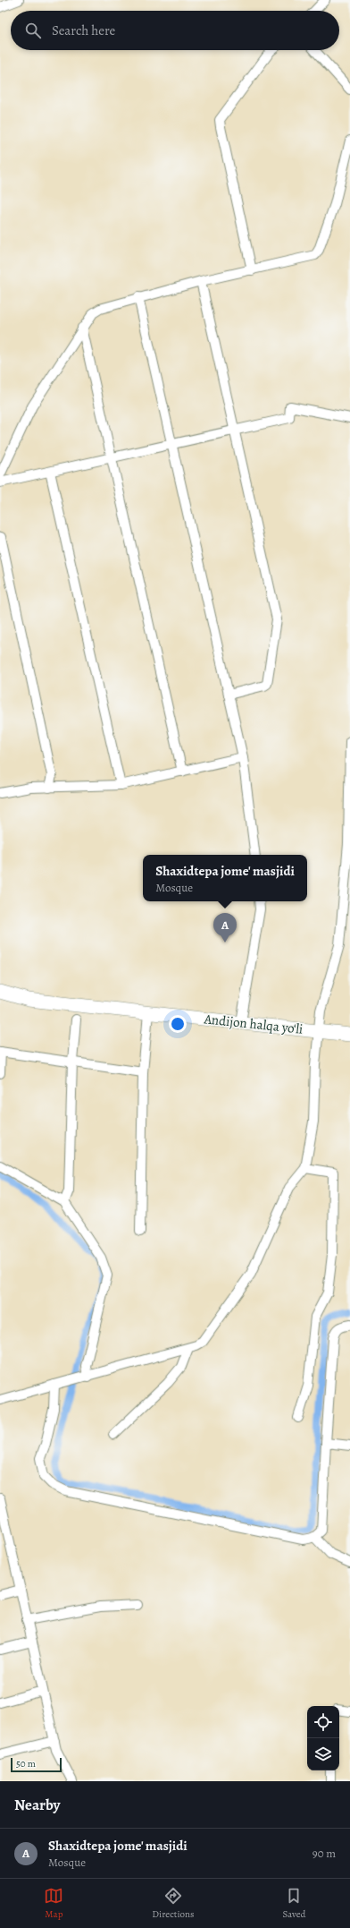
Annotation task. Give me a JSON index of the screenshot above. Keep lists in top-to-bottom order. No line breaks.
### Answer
{"streets":{"highway":["Andijon halqa yo‘li"]},"scale_bar":"50 m","page":{"search":"Search here","popup":["Shaxidtepa jome' masjidi","Mosque"],"pins":"A","scale":"50 m","heading":"Nearby","list":[{"mark":"A","name":"Shaxidtepa jome' masjidi","note":"Mosque","value":"90 m"}],"nav":["Map","Directions","Saved"]}}
